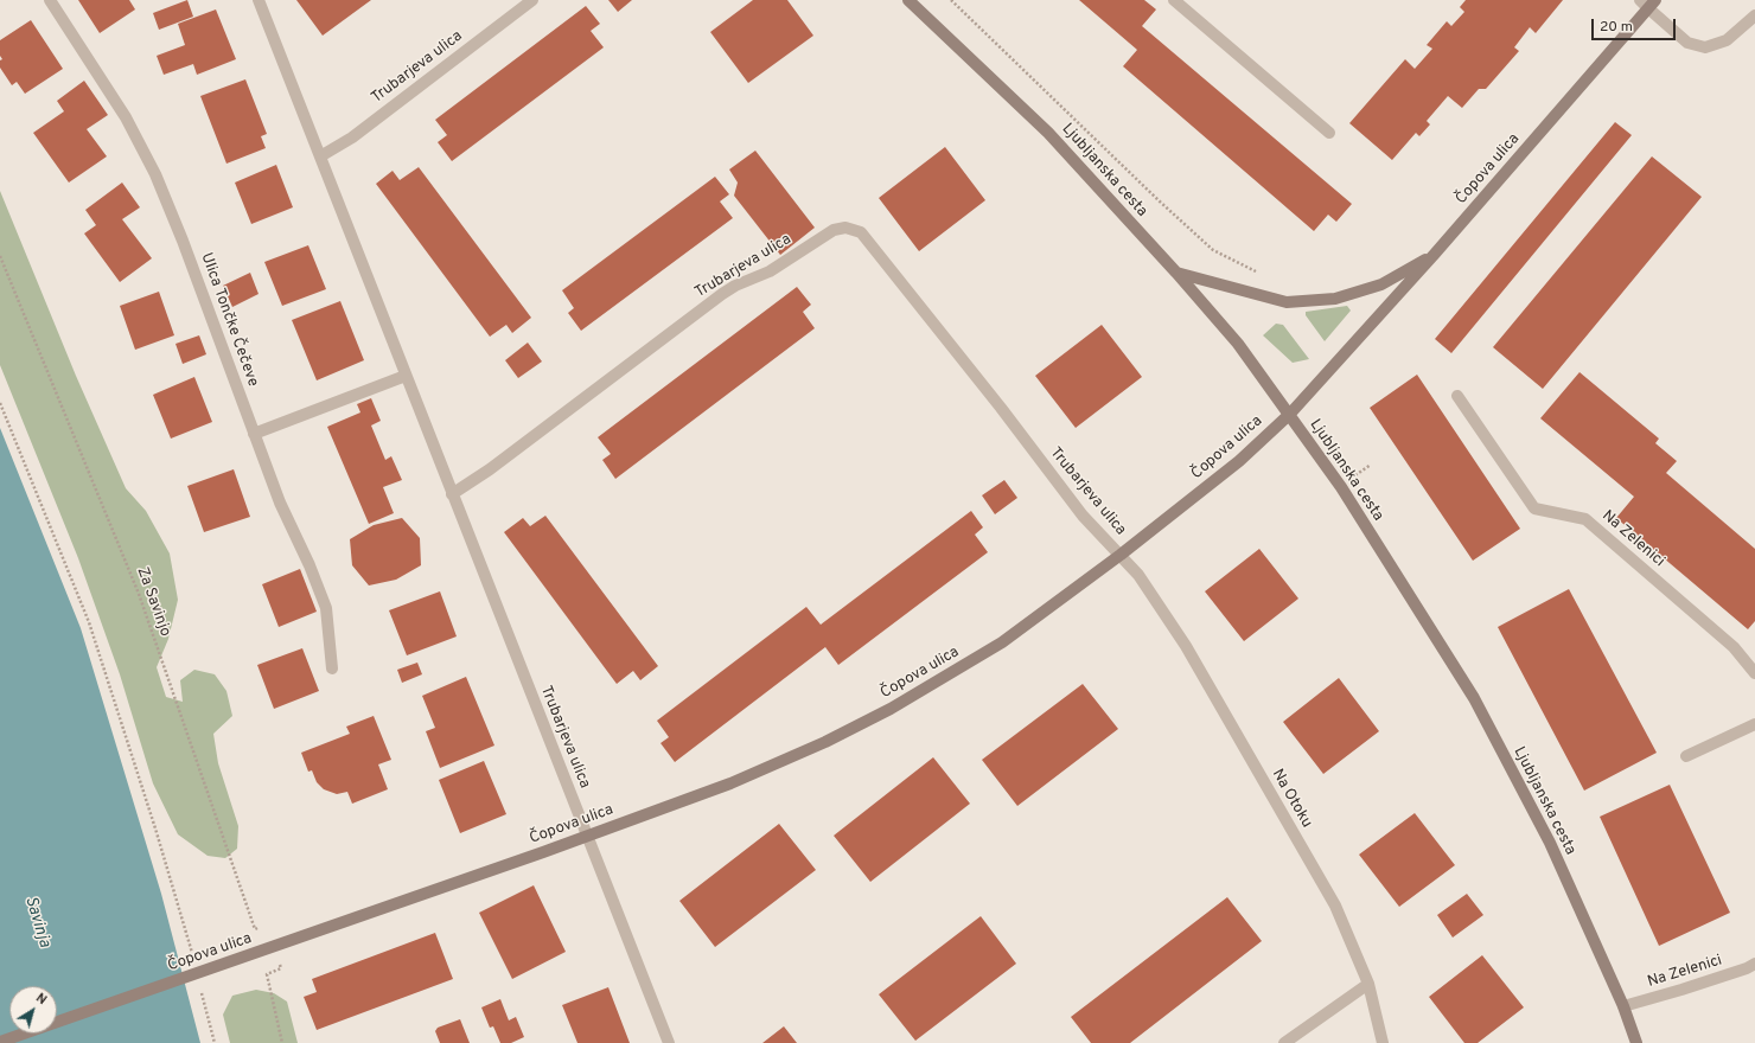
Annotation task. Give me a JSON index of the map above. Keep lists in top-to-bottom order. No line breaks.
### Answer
{"streets":{"street":["Trubarjeva ulica","Čopova ulica","Ljubljanska cesta","Ulica Tončke Čečeve","Na Zelenici","Na Otoku"],"path":["Za Savinjo"]},"crossings":[["Trubarjeva ulica","Čopova ulica"],["Trubarjeva ulica","Na Otoku"],["Čopova ulica","Ljubljanska cesta"],["Čopova ulica","Za Savinjo"],["Ljubljanska cesta","Na Zelenici"]],"water":["Savinja"],"scale_bar":"20 m","north":"top right"}
